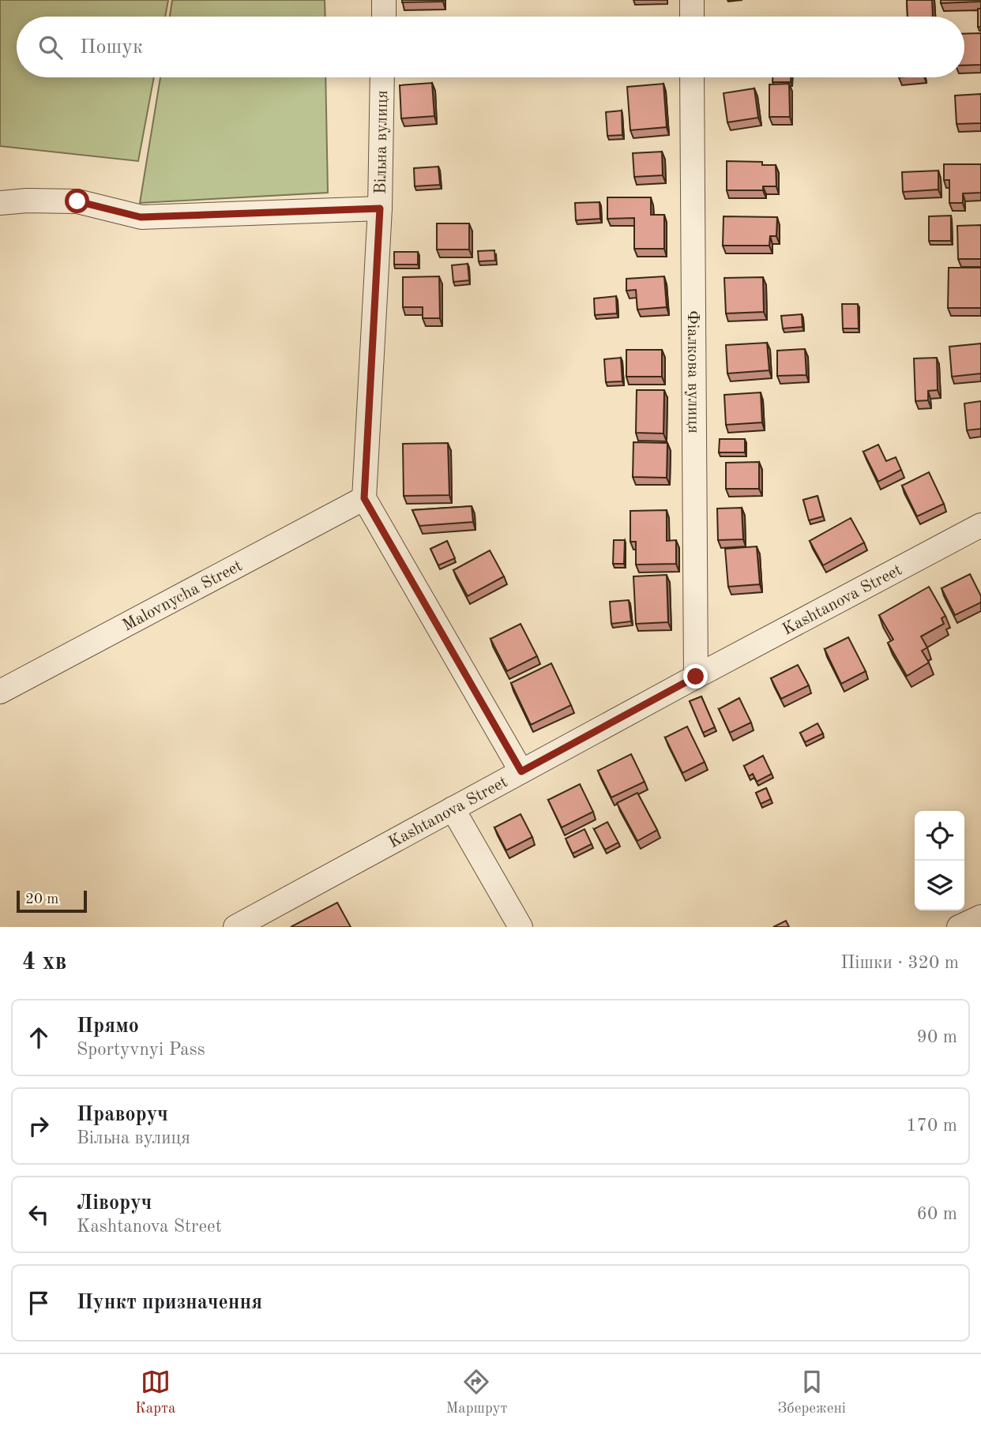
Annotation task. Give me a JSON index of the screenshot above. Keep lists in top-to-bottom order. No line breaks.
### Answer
{"streets":{"street":["Вільна вулиця","Фіалкова вулиця","Malovnycha Street","Kashtanova Street"]},"crossings":[["Вільна вулиця","Malovnycha Street"],["Фіалкова вулиця","Kashtanova Street"]],"scale_bar":"20 m","page":{"search":"Пошук","scale":"20 m","heading":["4 хв","Пішки · 320 m"],"list":[["Прямо","Sportyvnyi Pass","90 m"],["Праворуч","Вільна вулиця","170 m"],["Ліворуч","Kashtanova Street","60 m"],"Пункт призначення"],"nav":["Карта","Маршрут","Збережені"]}}
